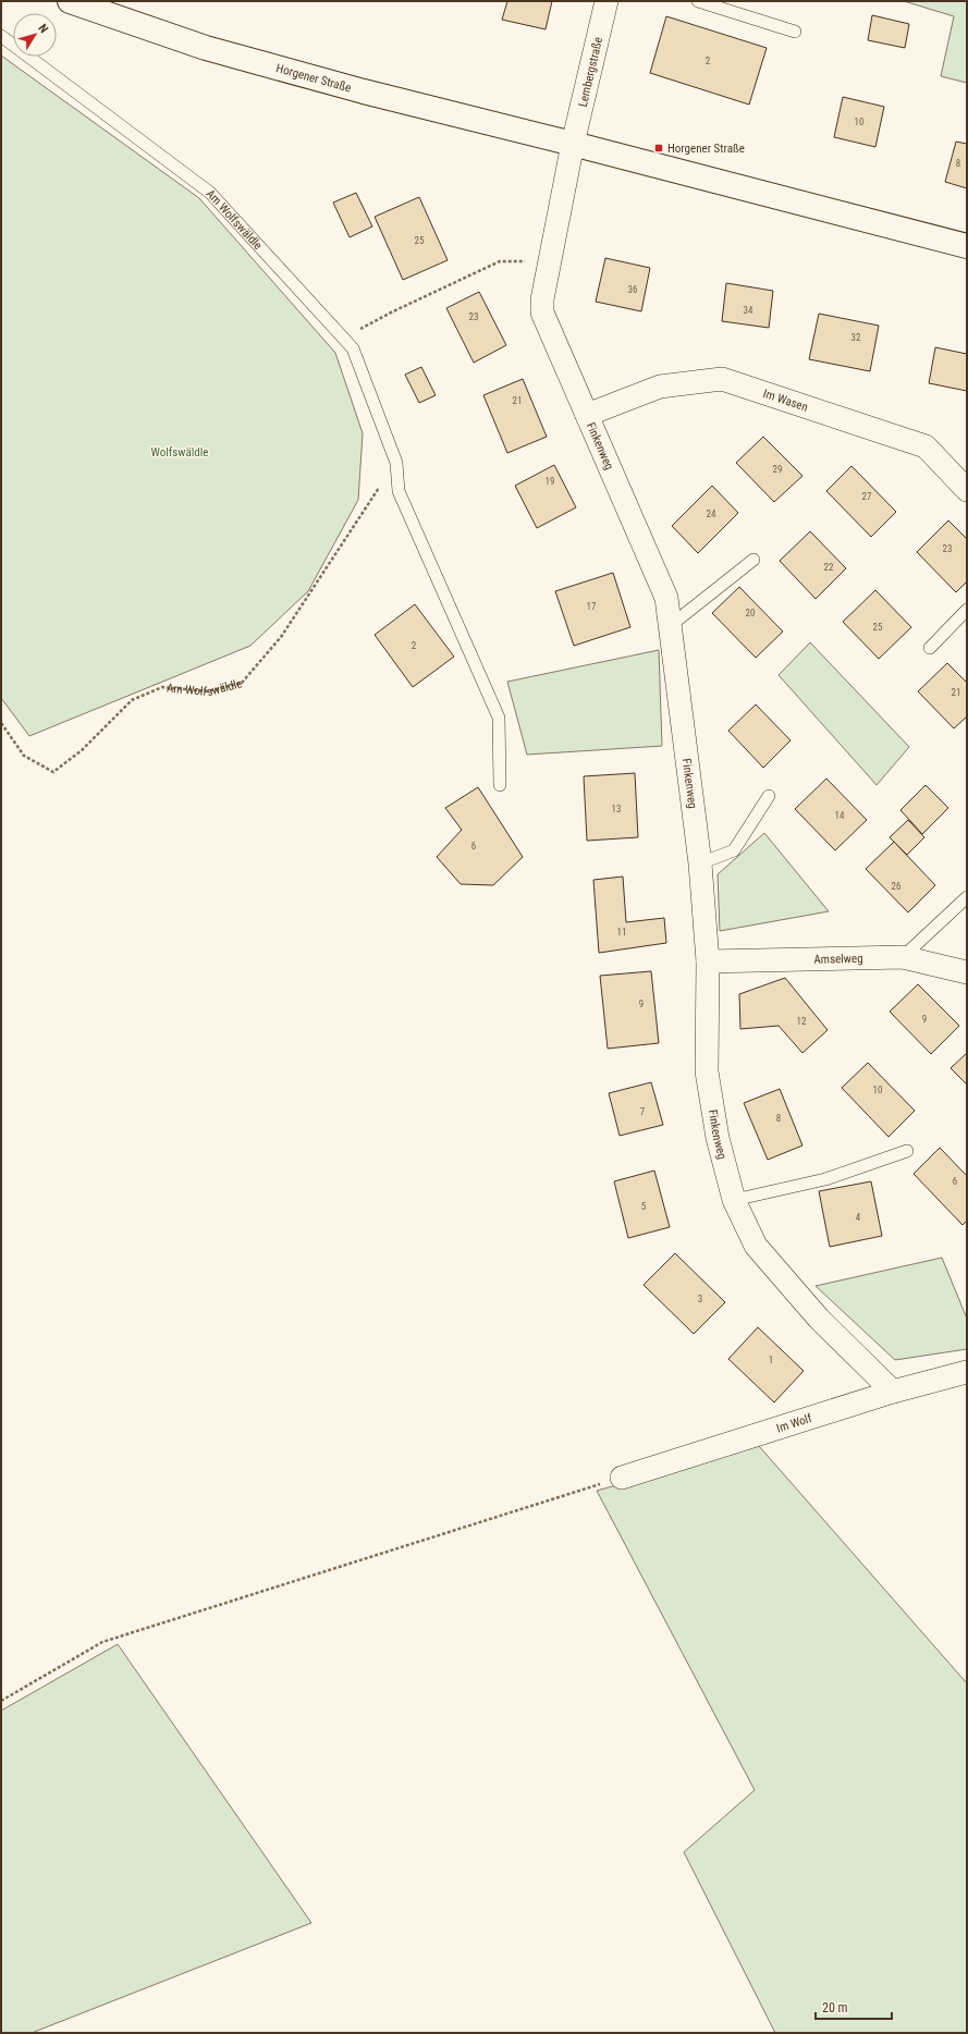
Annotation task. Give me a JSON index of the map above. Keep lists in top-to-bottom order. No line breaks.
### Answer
{"streets":{"street":["Lembergstraße","Horgener Straße","Im Wasen","Finkenweg","Amselweg","Im Wolf"],"lane":["Am Wolfswäldle"]},"crossings":[["Lembergstraße","Horgener Straße"],["Lembergstraße","Finkenweg"],["Horgener Straße","Finkenweg"],["Im Wasen","Finkenweg"],["Finkenweg","Amselweg"],["Finkenweg","Im Wolf"]],"parks":["Wolfswäldle"],"places":{"transit":["Horgener Straße"]},"house_numbers":["2","10","8","25","36","34","23","32","21","29","19","27","24","23","22","17","20","25","2","21","13","14","6","26","11","9","9","12","10","7","8","6","5","4","3","1"],"scale_bar":"20 m","north":"top right"}
